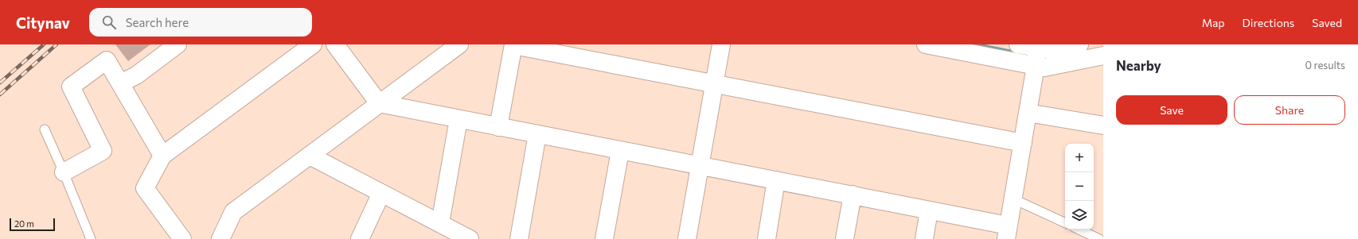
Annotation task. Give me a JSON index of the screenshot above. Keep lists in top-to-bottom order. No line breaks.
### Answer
{"scale_bar":"20 m","page":{"header":"Citynav","search":"Search here","nav":["Map","Directions","Saved"],"heading":["Nearby","0 results"],"buttons":["Save","Share"],"map_buttons":["+","−"],"scale":"20 m"}}
